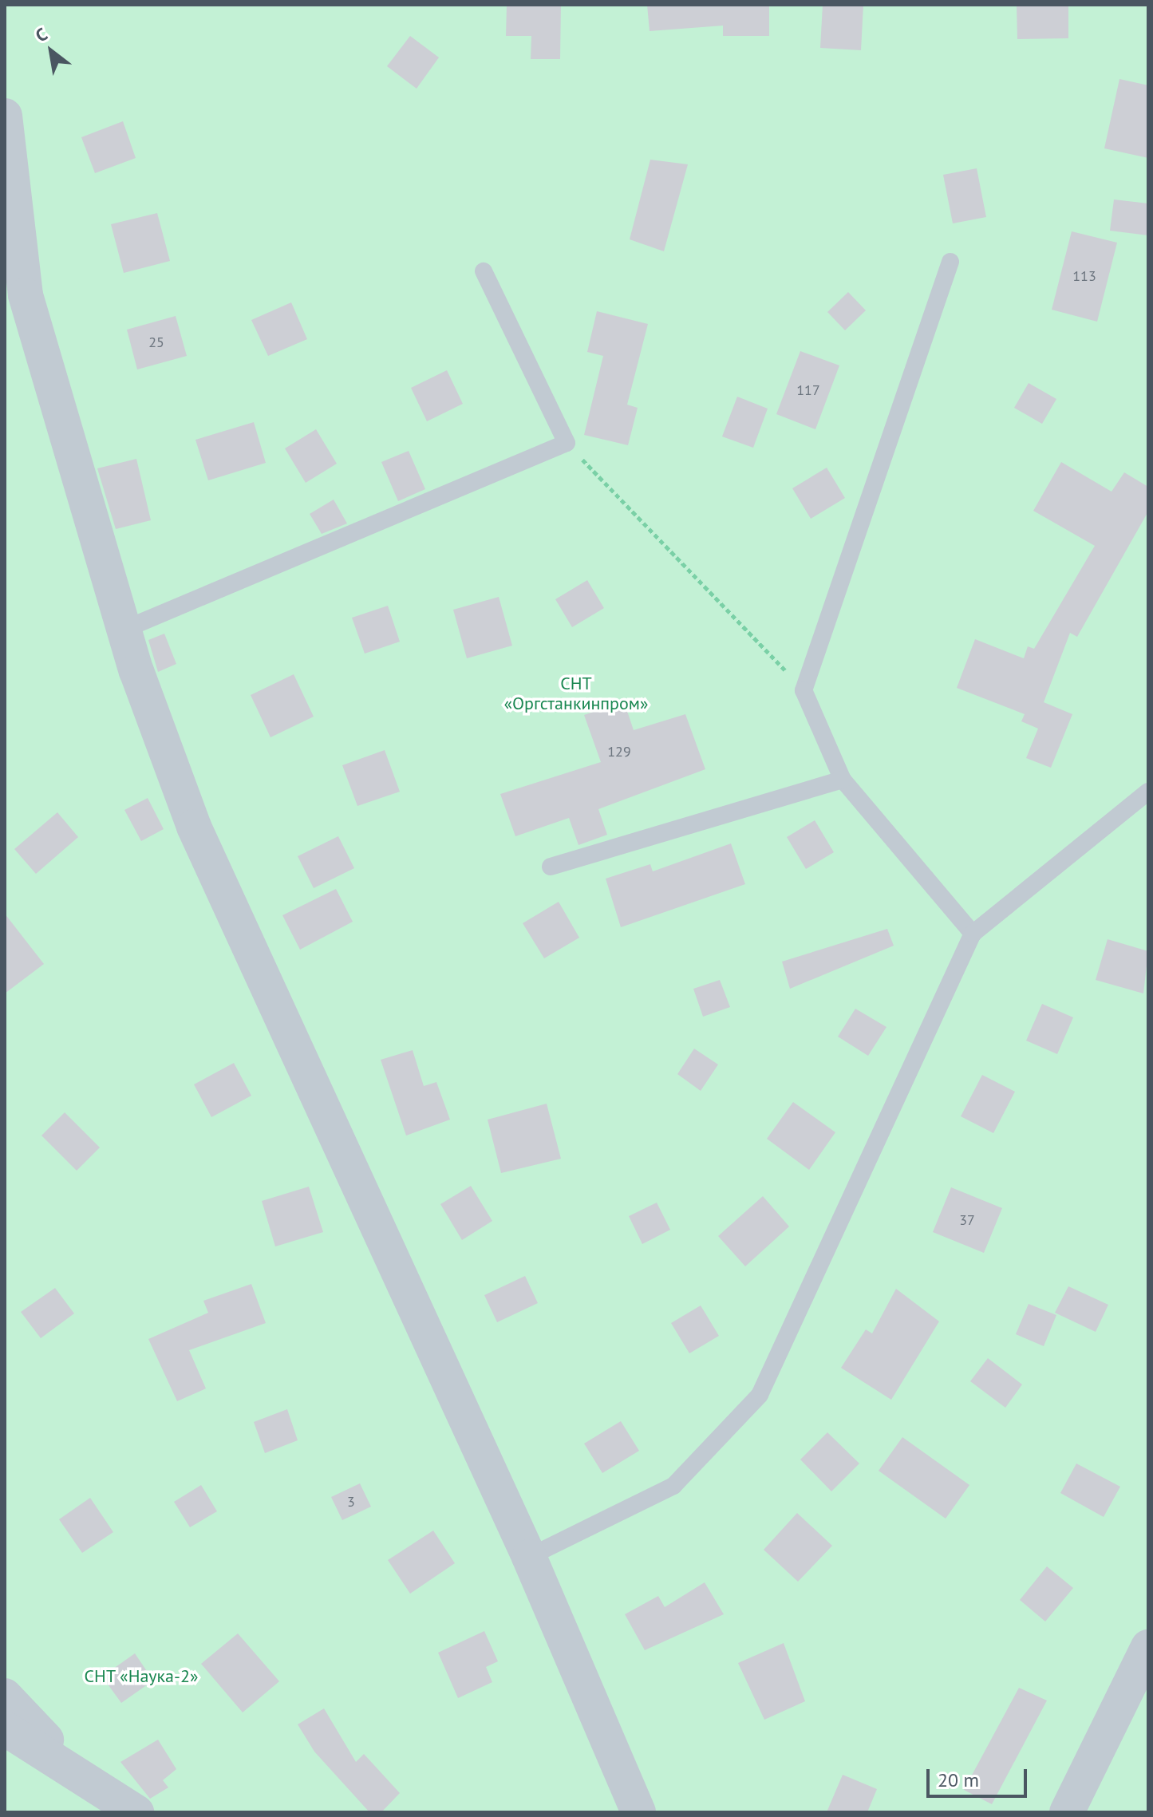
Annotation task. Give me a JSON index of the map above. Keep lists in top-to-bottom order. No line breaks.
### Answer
{"parks":["СНТ «Оргстанкинпром»","СНТ «Наука-2»"],"house_numbers":["113","25","117","129","37","3"],"scale_bar":"20 m","north":"top left"}
